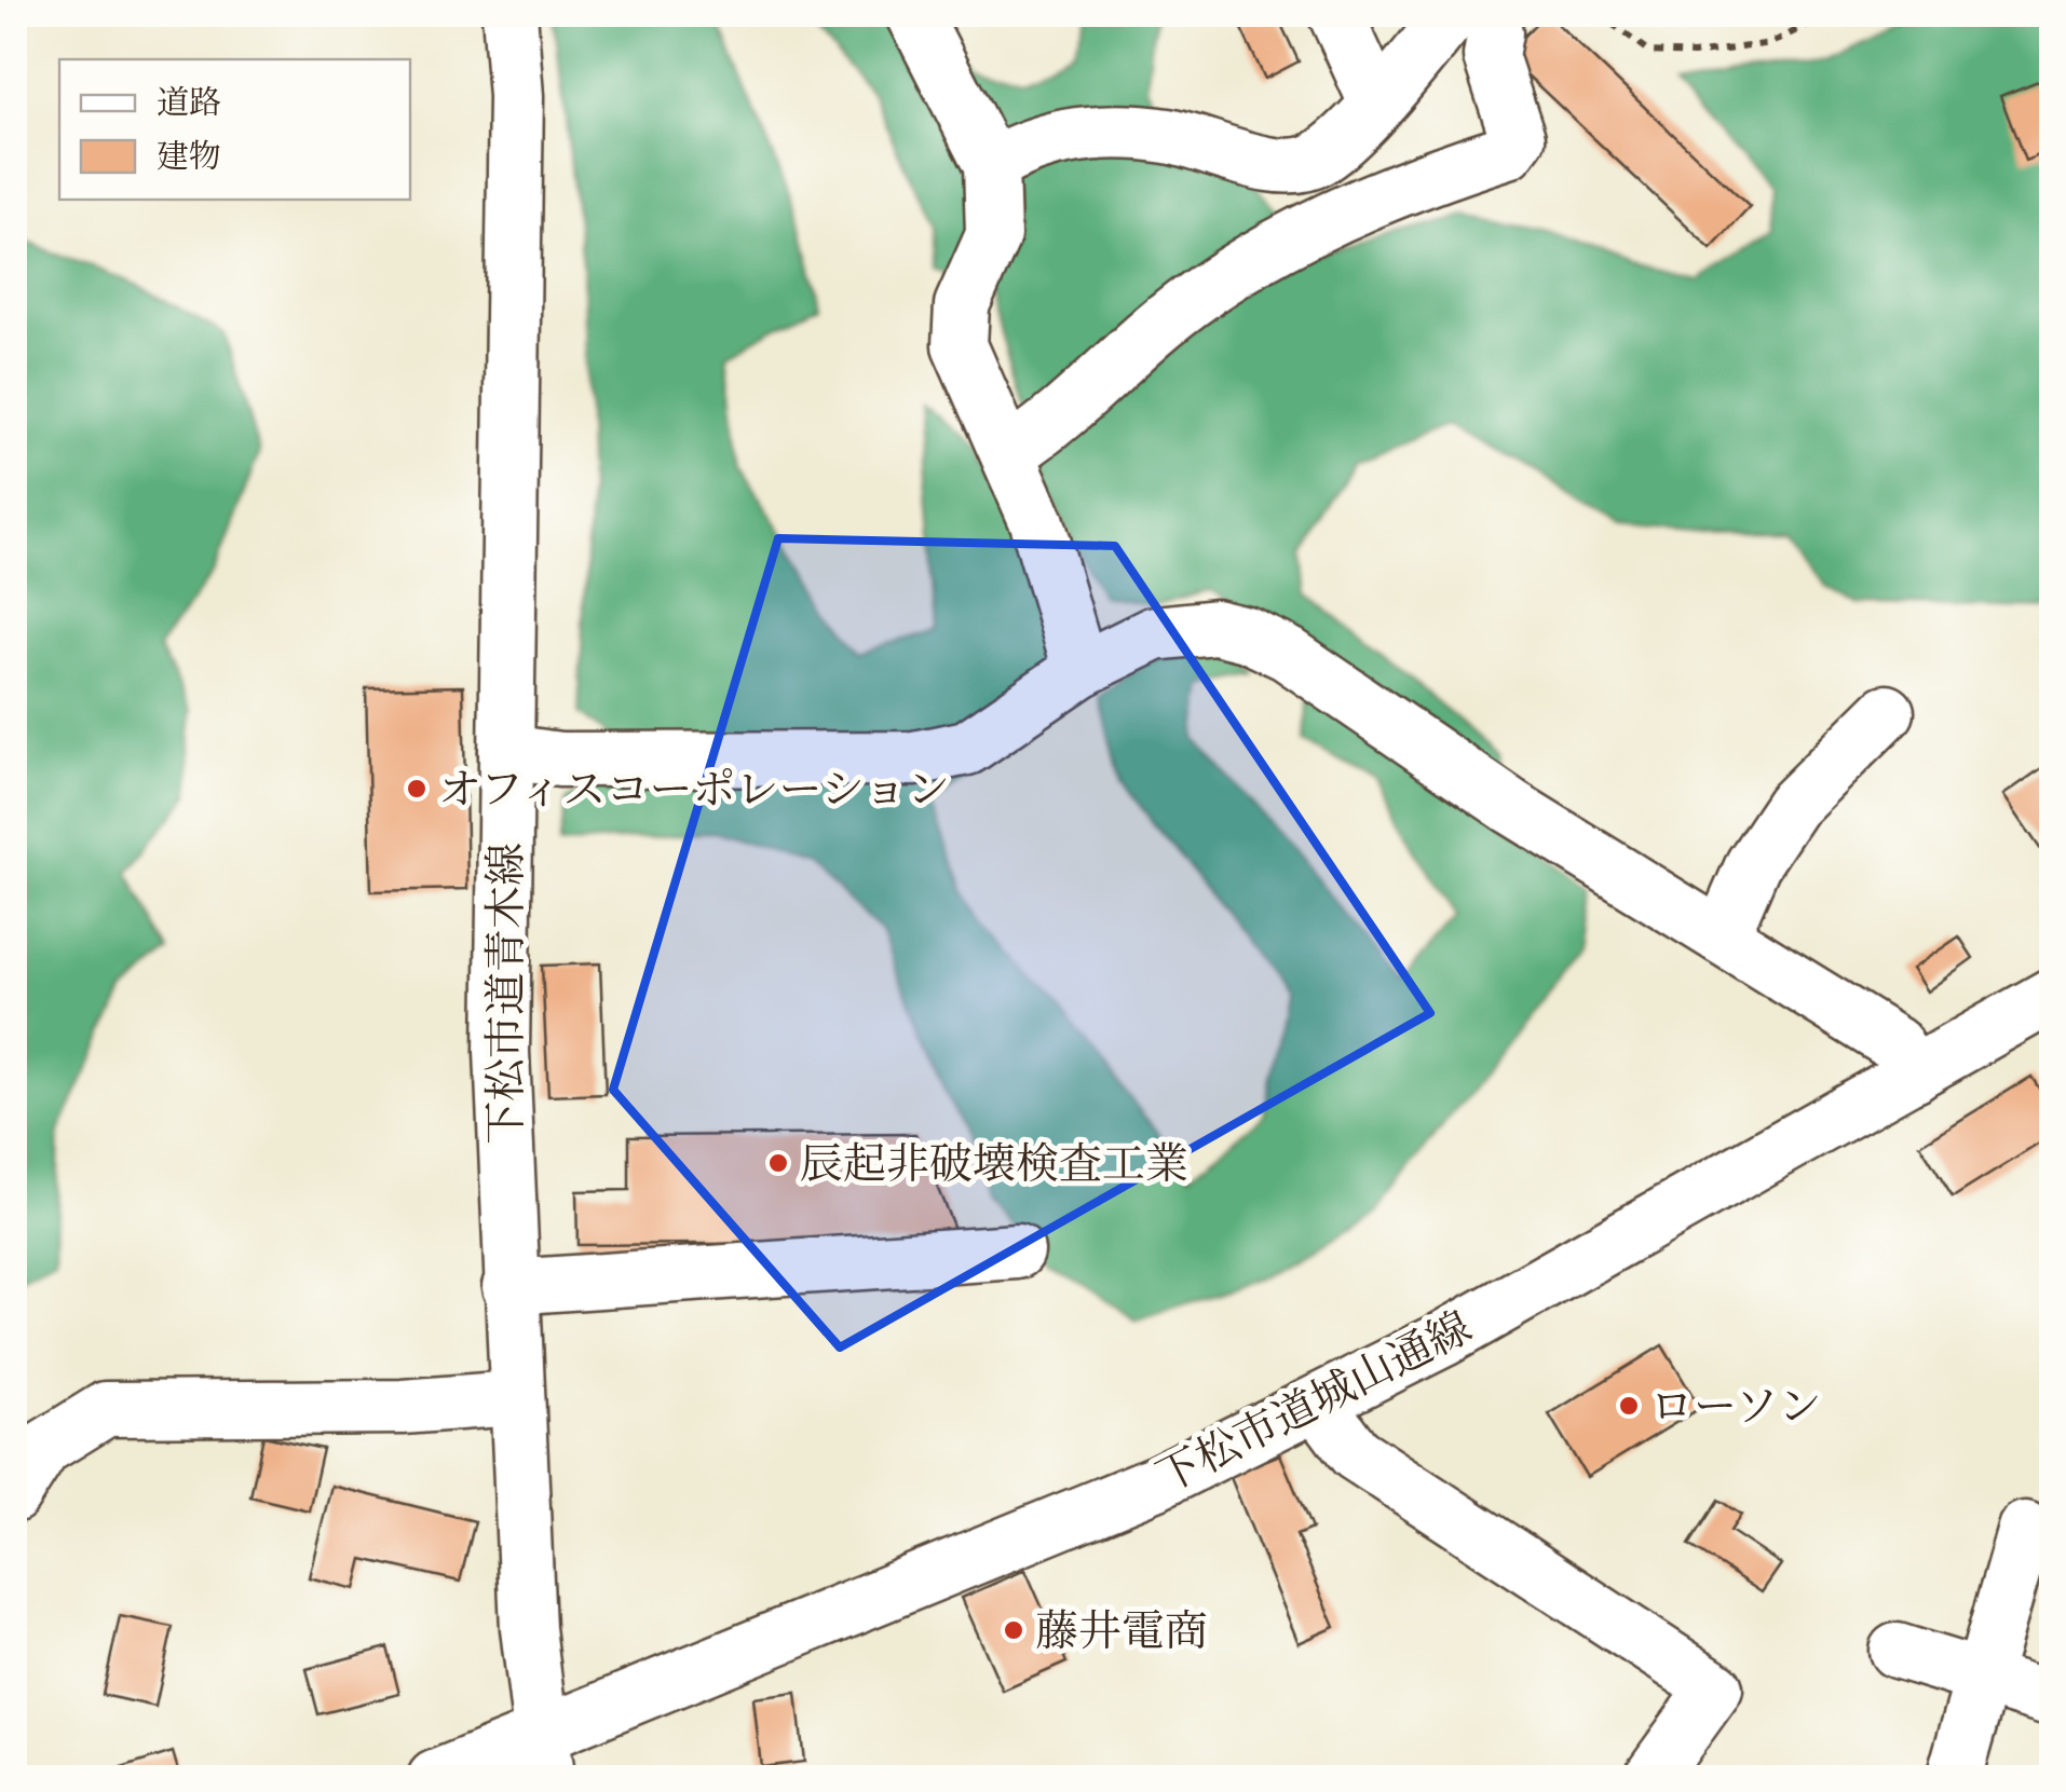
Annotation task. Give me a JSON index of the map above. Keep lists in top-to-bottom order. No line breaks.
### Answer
{"streets":{"street":["下松市道青木線","下松市道城山通線"]},"crossings":[["下松市道青木線","下松市道城山通線"]],"places":["オフィスコーポレーション","辰起非破壊検査工業","ローソン","藤井電商"],"legend":["道路","建物"]}
